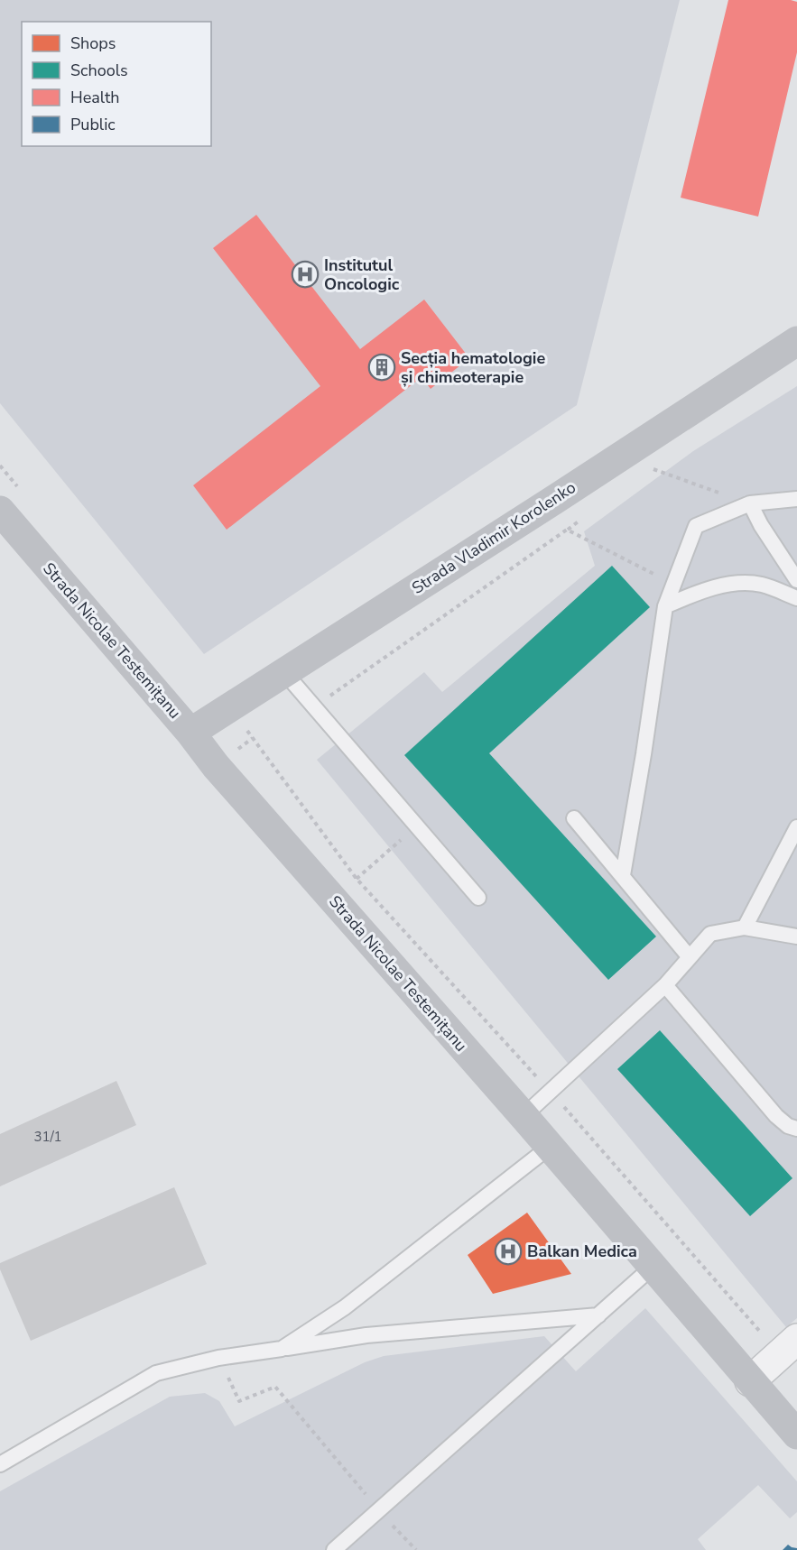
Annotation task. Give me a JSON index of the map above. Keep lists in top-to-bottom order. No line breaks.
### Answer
{"streets":{"main road":["Strada Vladimir Korolenko","Strada Nicolae Testemițanu"]},"crossings":[["Strada Vladimir Korolenko","Strada Nicolae Testemițanu"]],"places":{"hospital":["Institutul Oncologic","Balkan Medica"],"building":["Secția hematologie și chimeoterapie"]},"house_numbers":["31/1"],"legend":["Shops","Schools","Health","Public"]}
